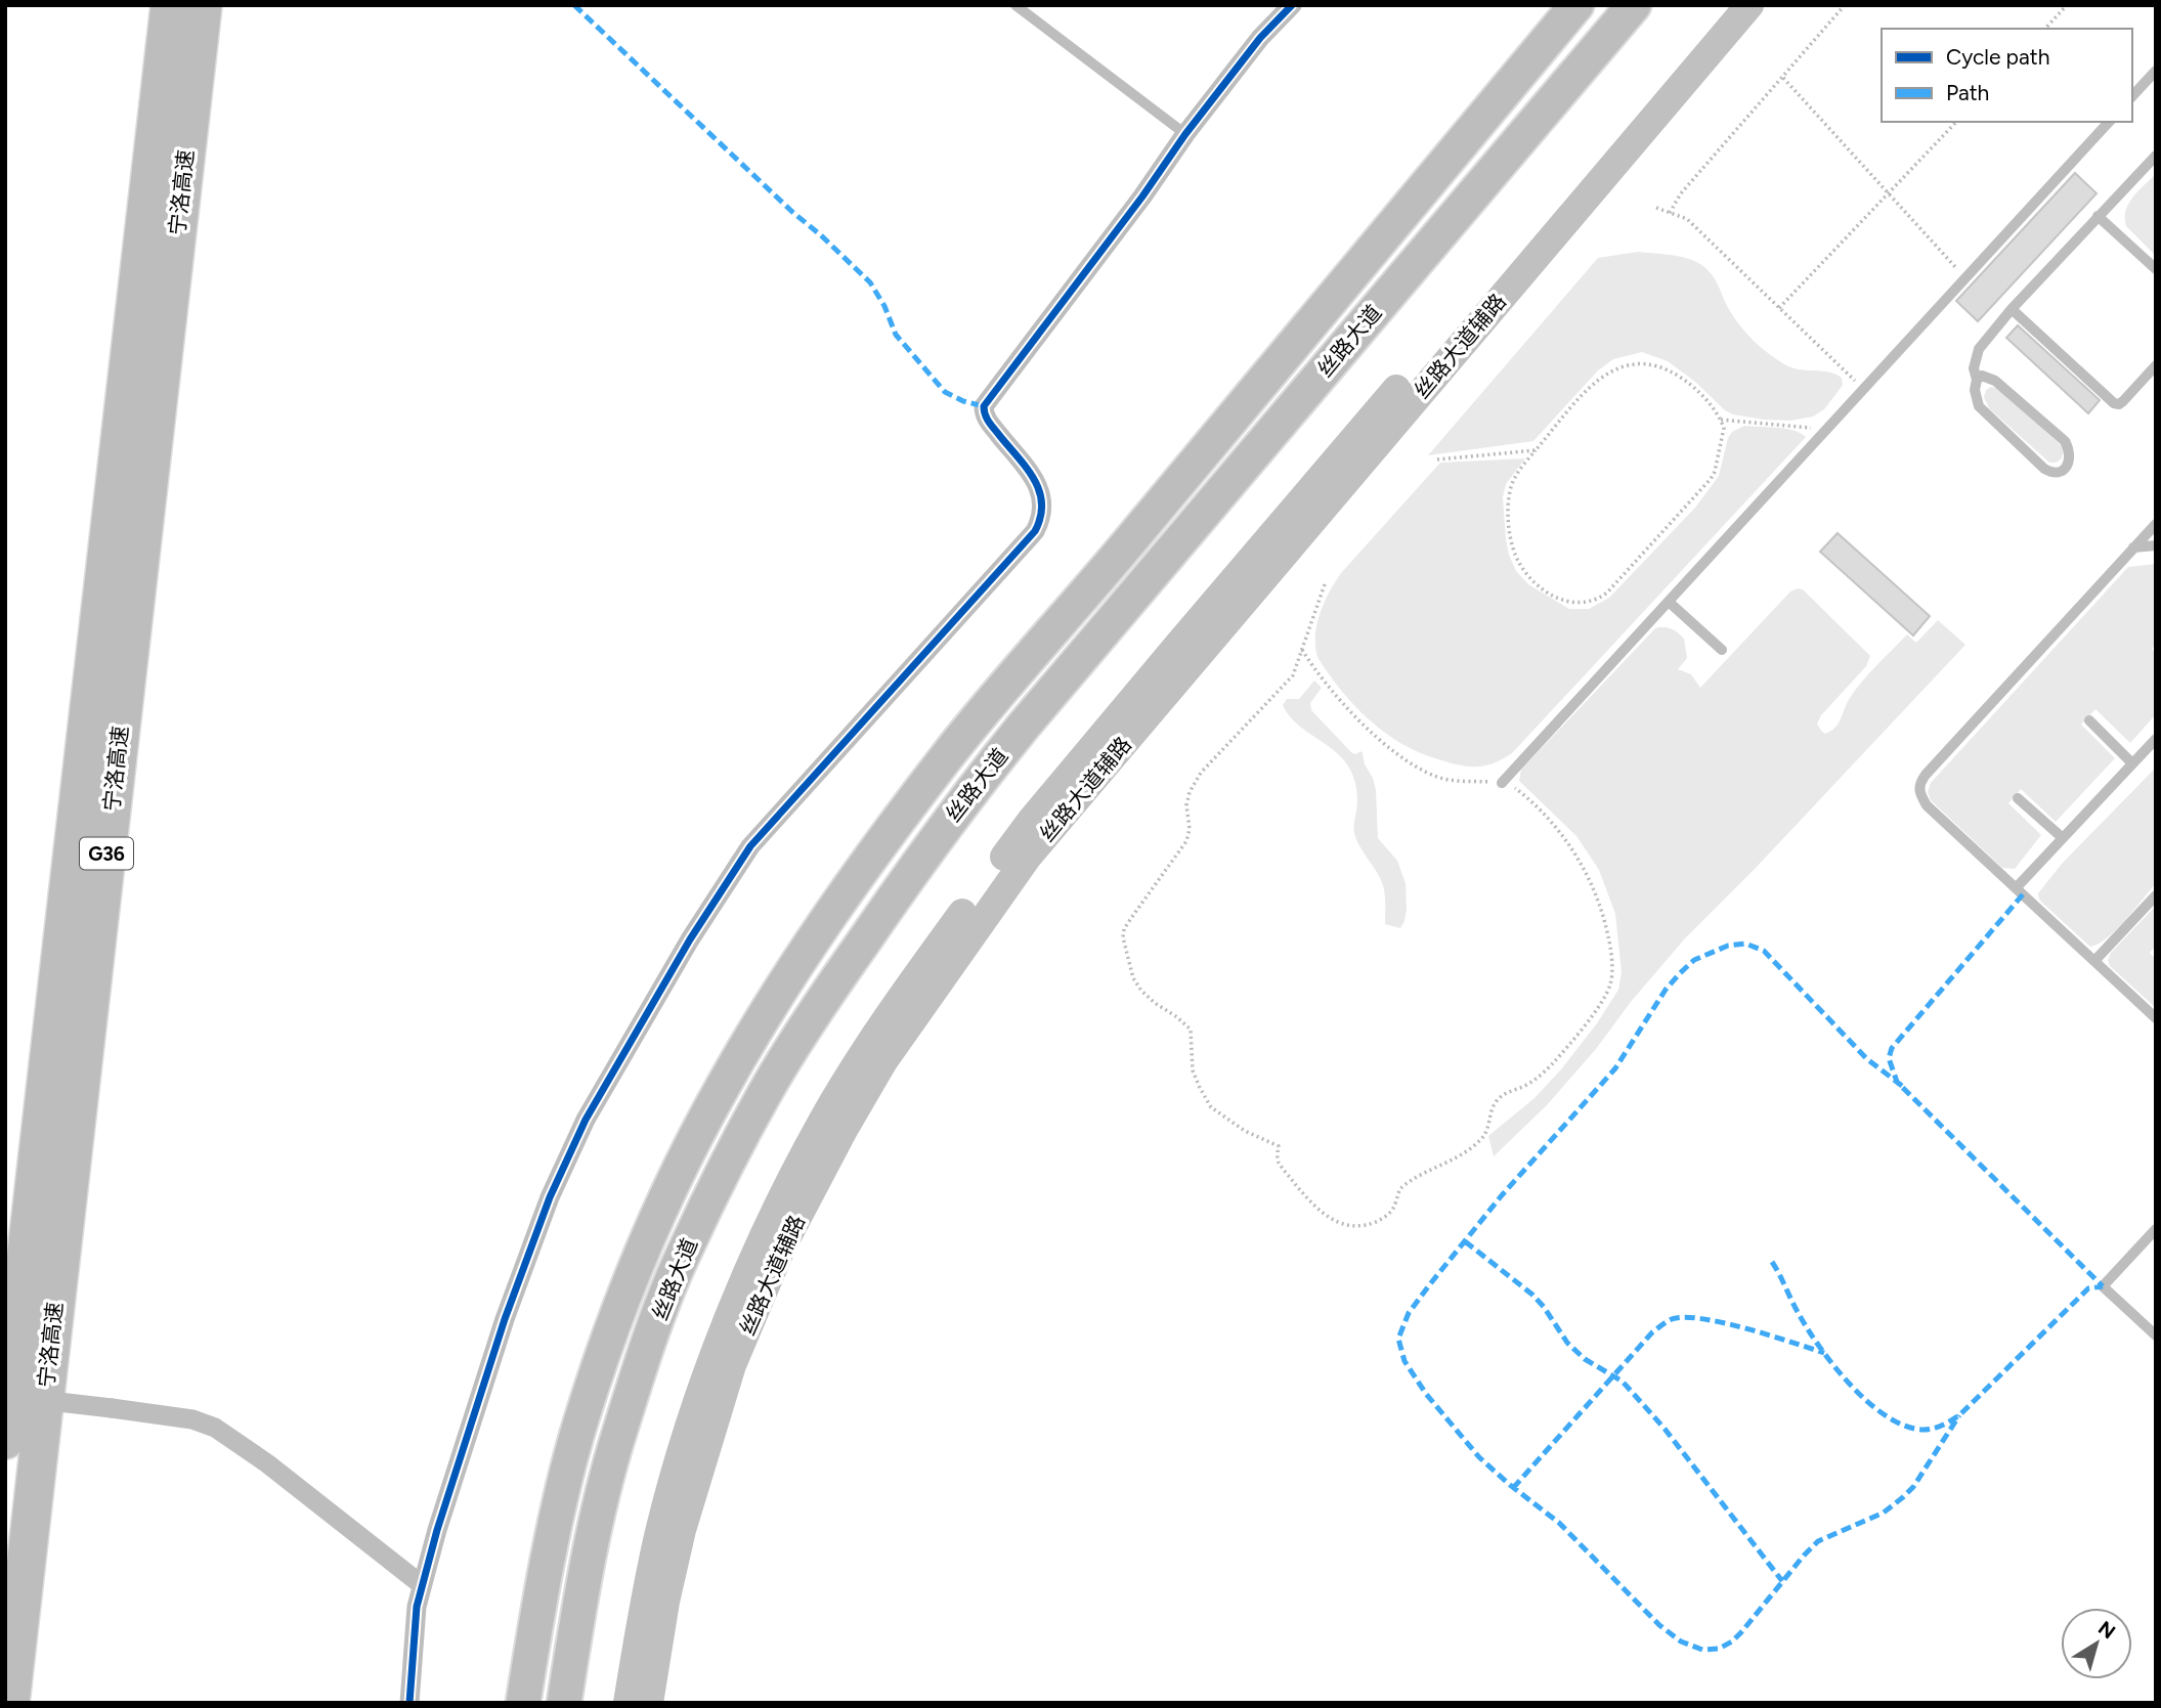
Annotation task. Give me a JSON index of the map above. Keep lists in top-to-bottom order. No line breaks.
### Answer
{"streets":{"highway":["宁洛高速","丝路大道","G36"],"main road":["丝路大道辅路"]},"legend":["Cycle path","Path"],"north":"top right"}
